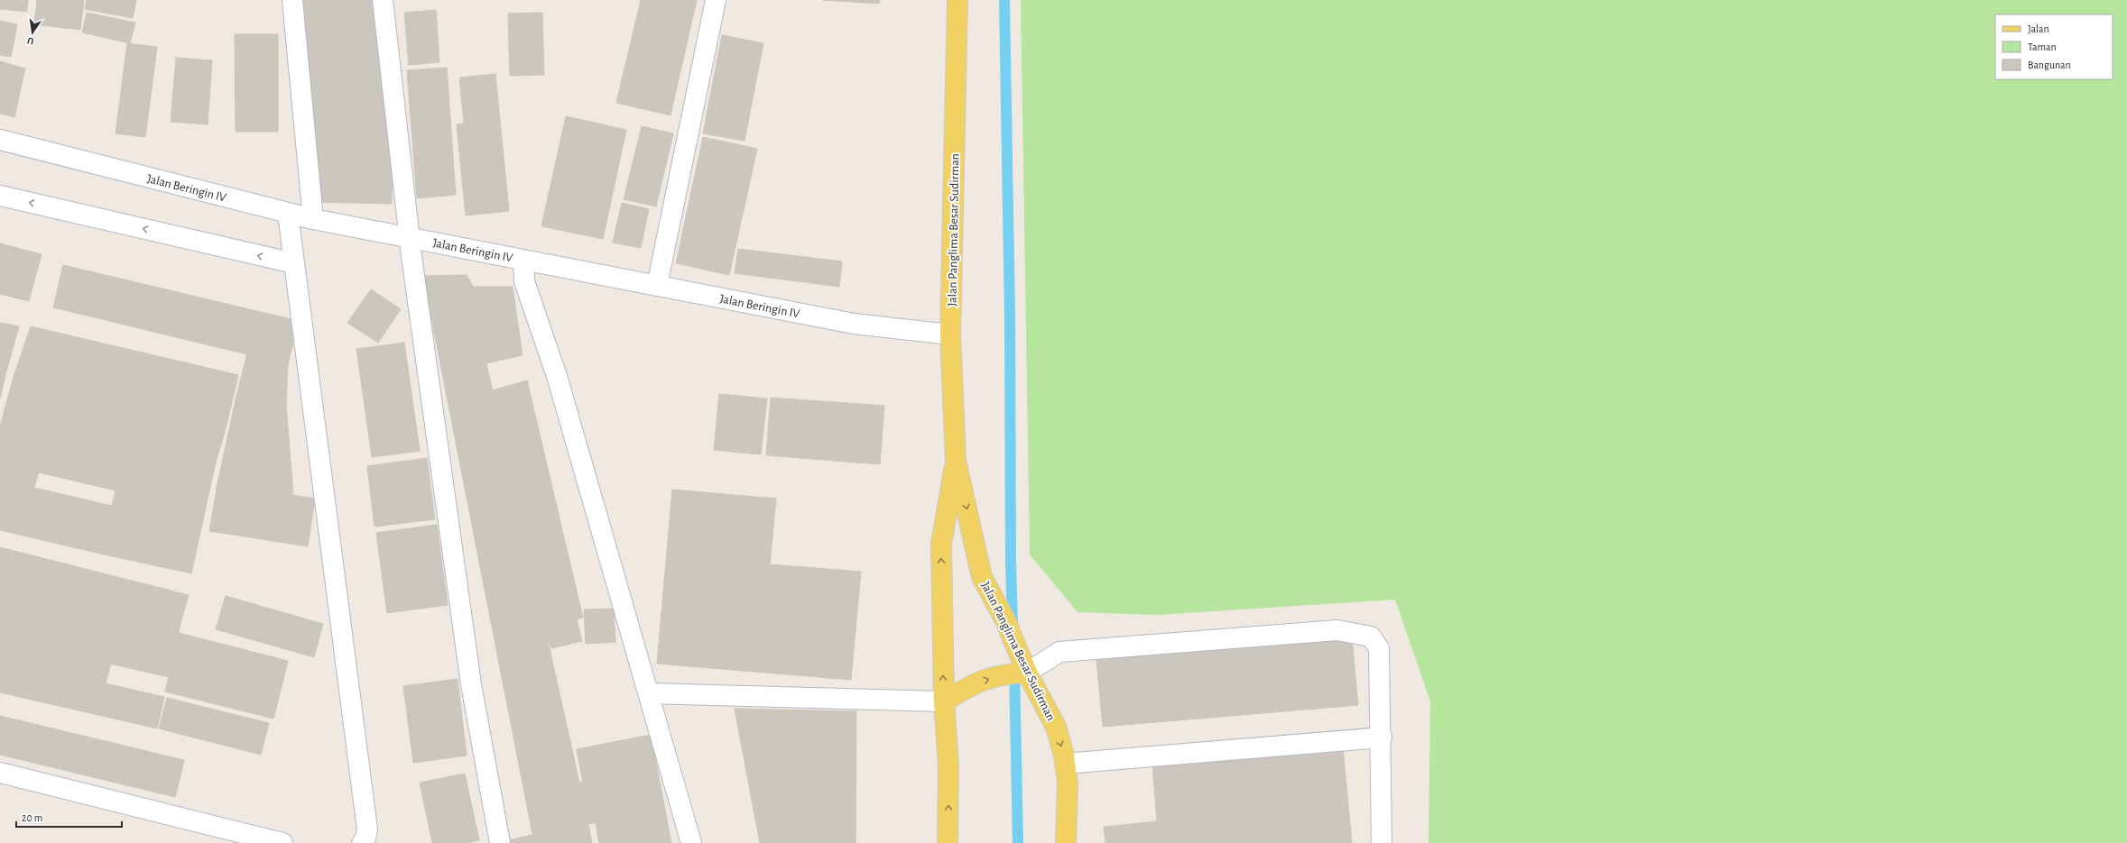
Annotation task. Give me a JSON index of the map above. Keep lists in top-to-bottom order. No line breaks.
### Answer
{"streets":{"main road":["Jalan Panglima Besar Sudirman"],"street":["Jalan Beringin IV"]},"crossings":[["Jalan Beringin IV","Jalan Panglima Besar Sudirman"]],"legend":["Jalan","Taman","Bangunan"],"scale_bar":"20 m","north":"bottom"}
